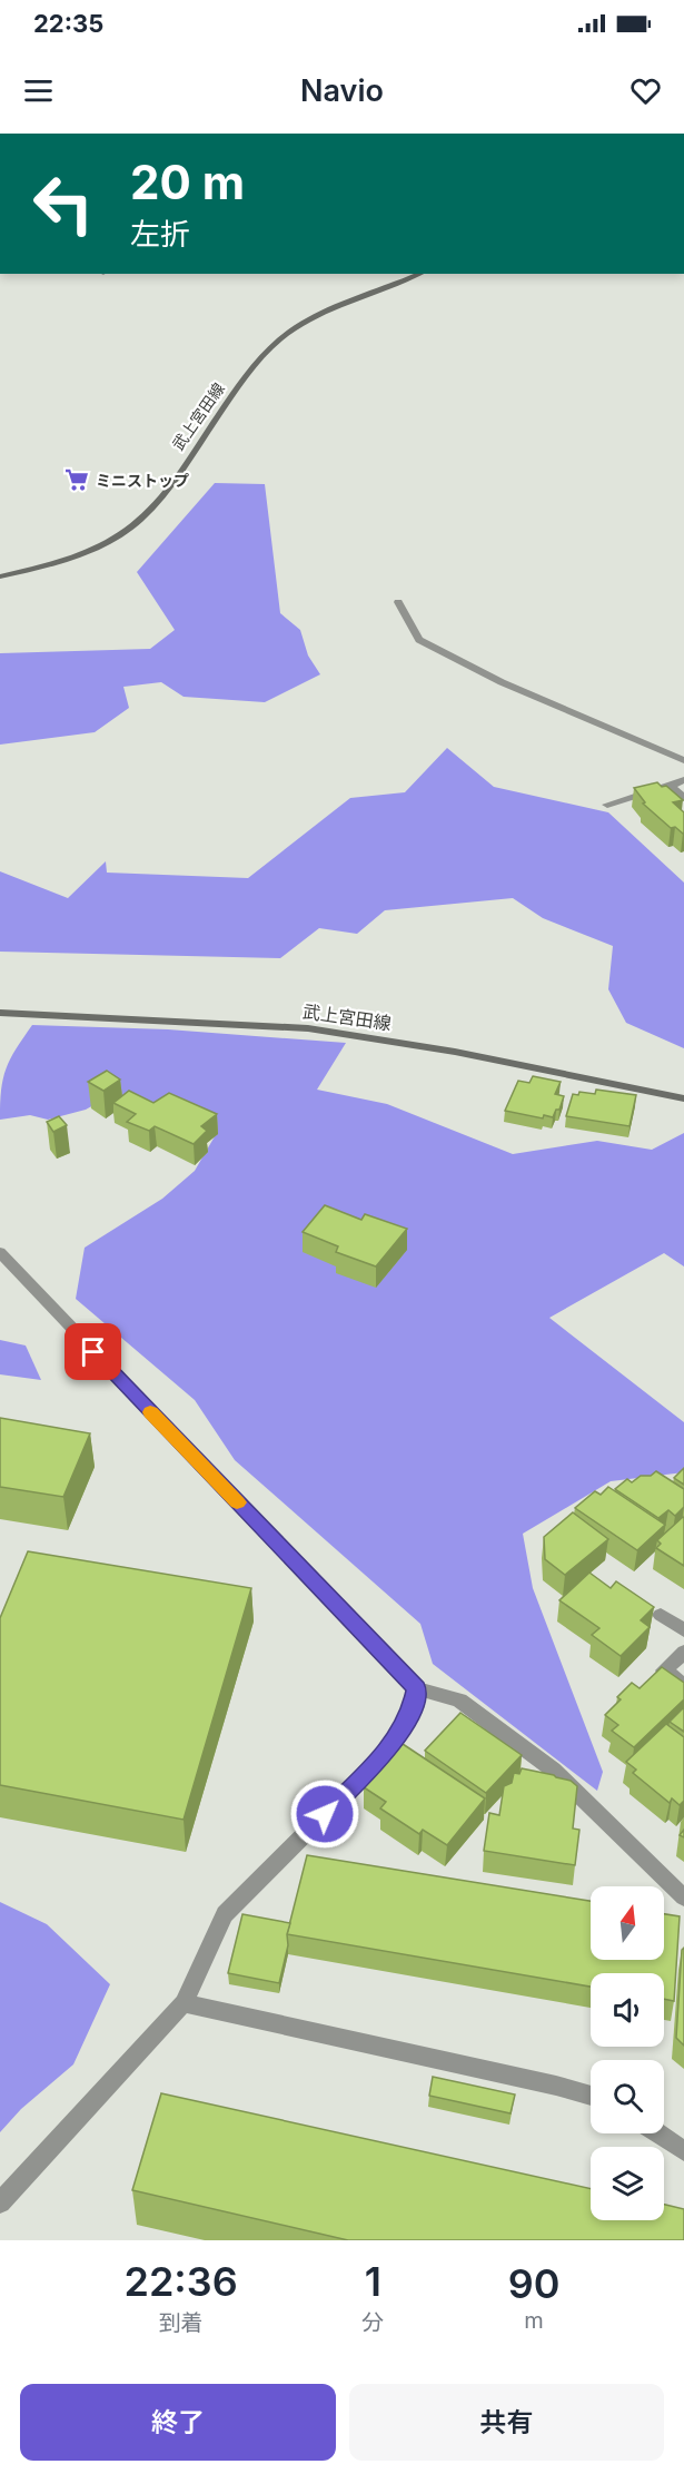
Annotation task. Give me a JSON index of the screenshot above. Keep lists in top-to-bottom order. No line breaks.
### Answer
{"streets":{"main road":["武上宮田線"]},"places":{"supermarket":["ミニストップ"]},"north":"top","page":{"status":"22:35","header":"Navio","turn":["20 m","左折"],"eta":["22:36","到着","1","分","90","m"],"buttons":["終了","共有"]}}
